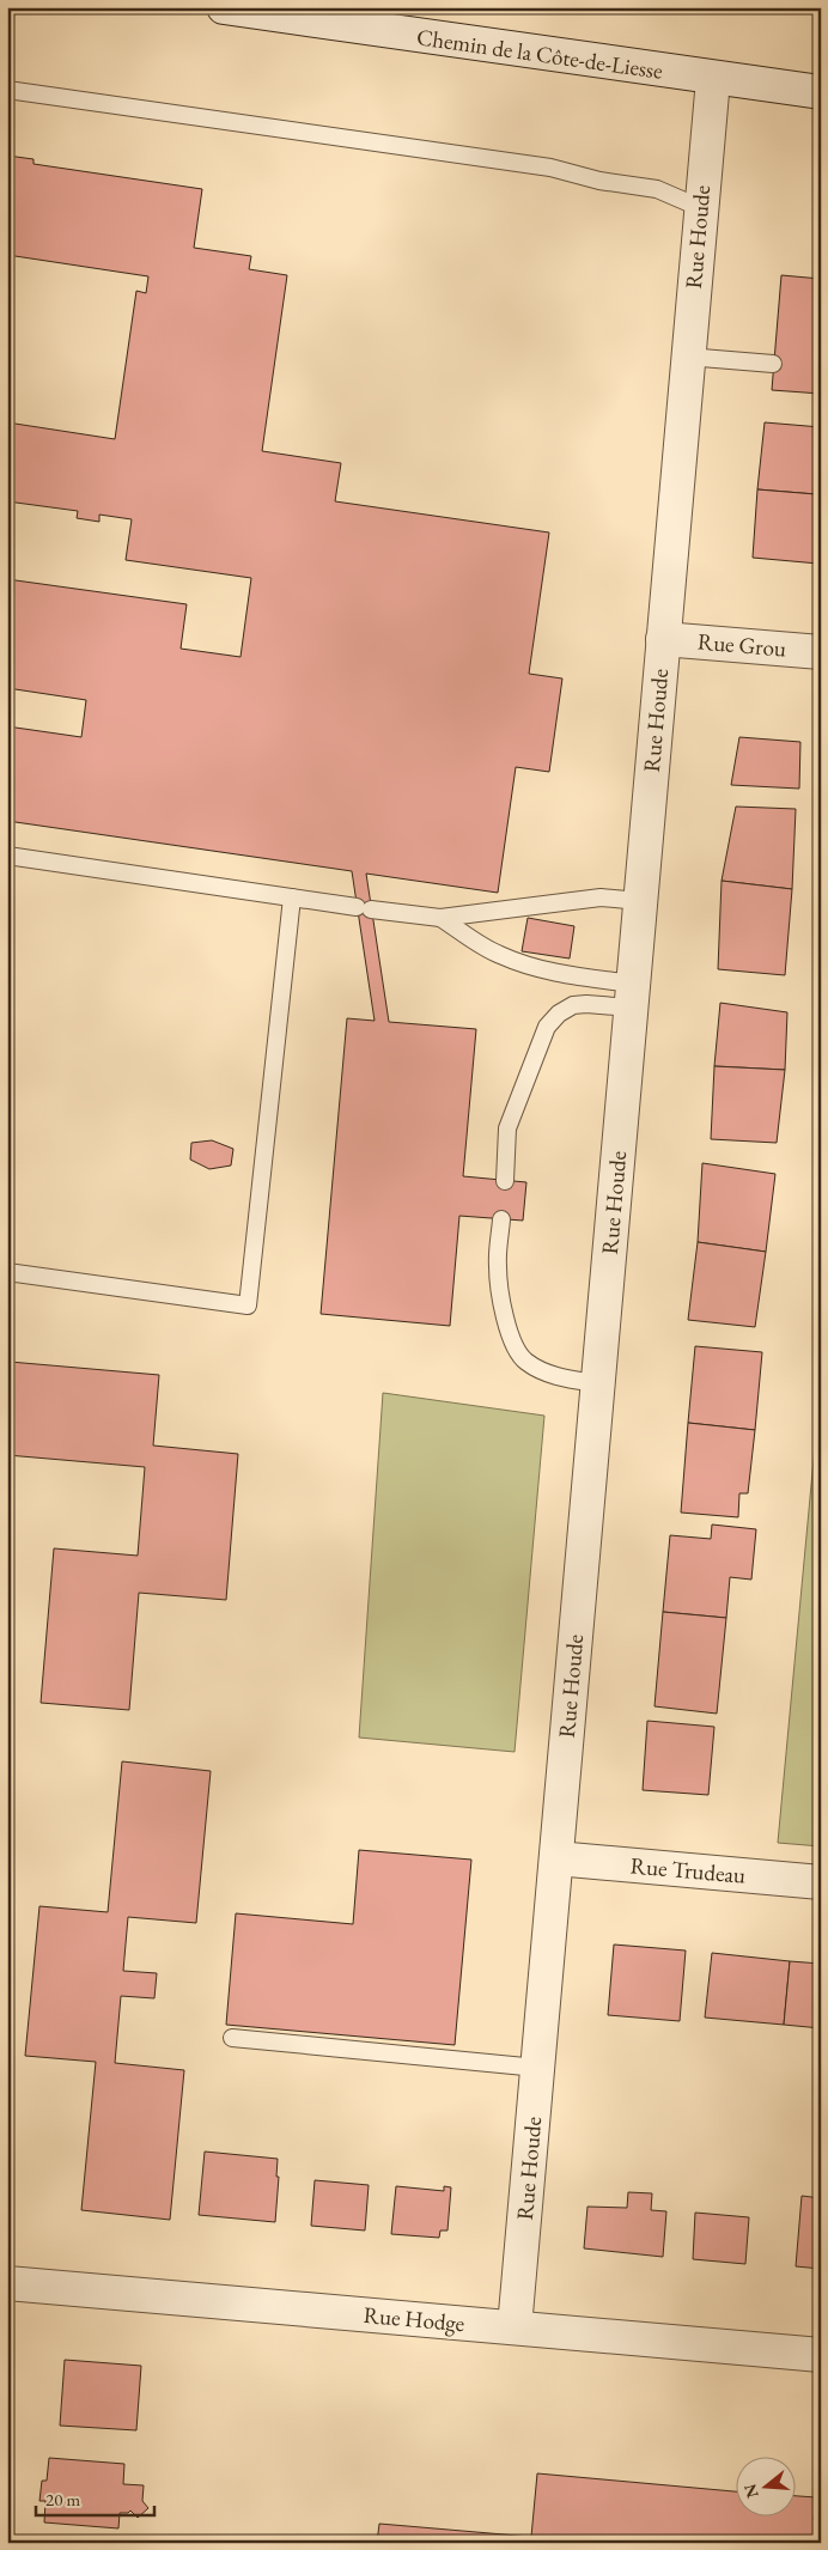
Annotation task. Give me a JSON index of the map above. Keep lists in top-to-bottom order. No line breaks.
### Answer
{"streets":{"street":["Chemin de la Côte-de-Liesse","Rue Houde","Rue Grou","Rue Trudeau","Rue Hodge"]},"crossings":[["Chemin de la Côte-de-Liesse","Rue Houde"],["Rue Houde","Rue Grou"],["Rue Houde","Rue Trudeau"],["Rue Houde","Rue Hodge"]],"scale_bar":"20 m","north":"left"}
